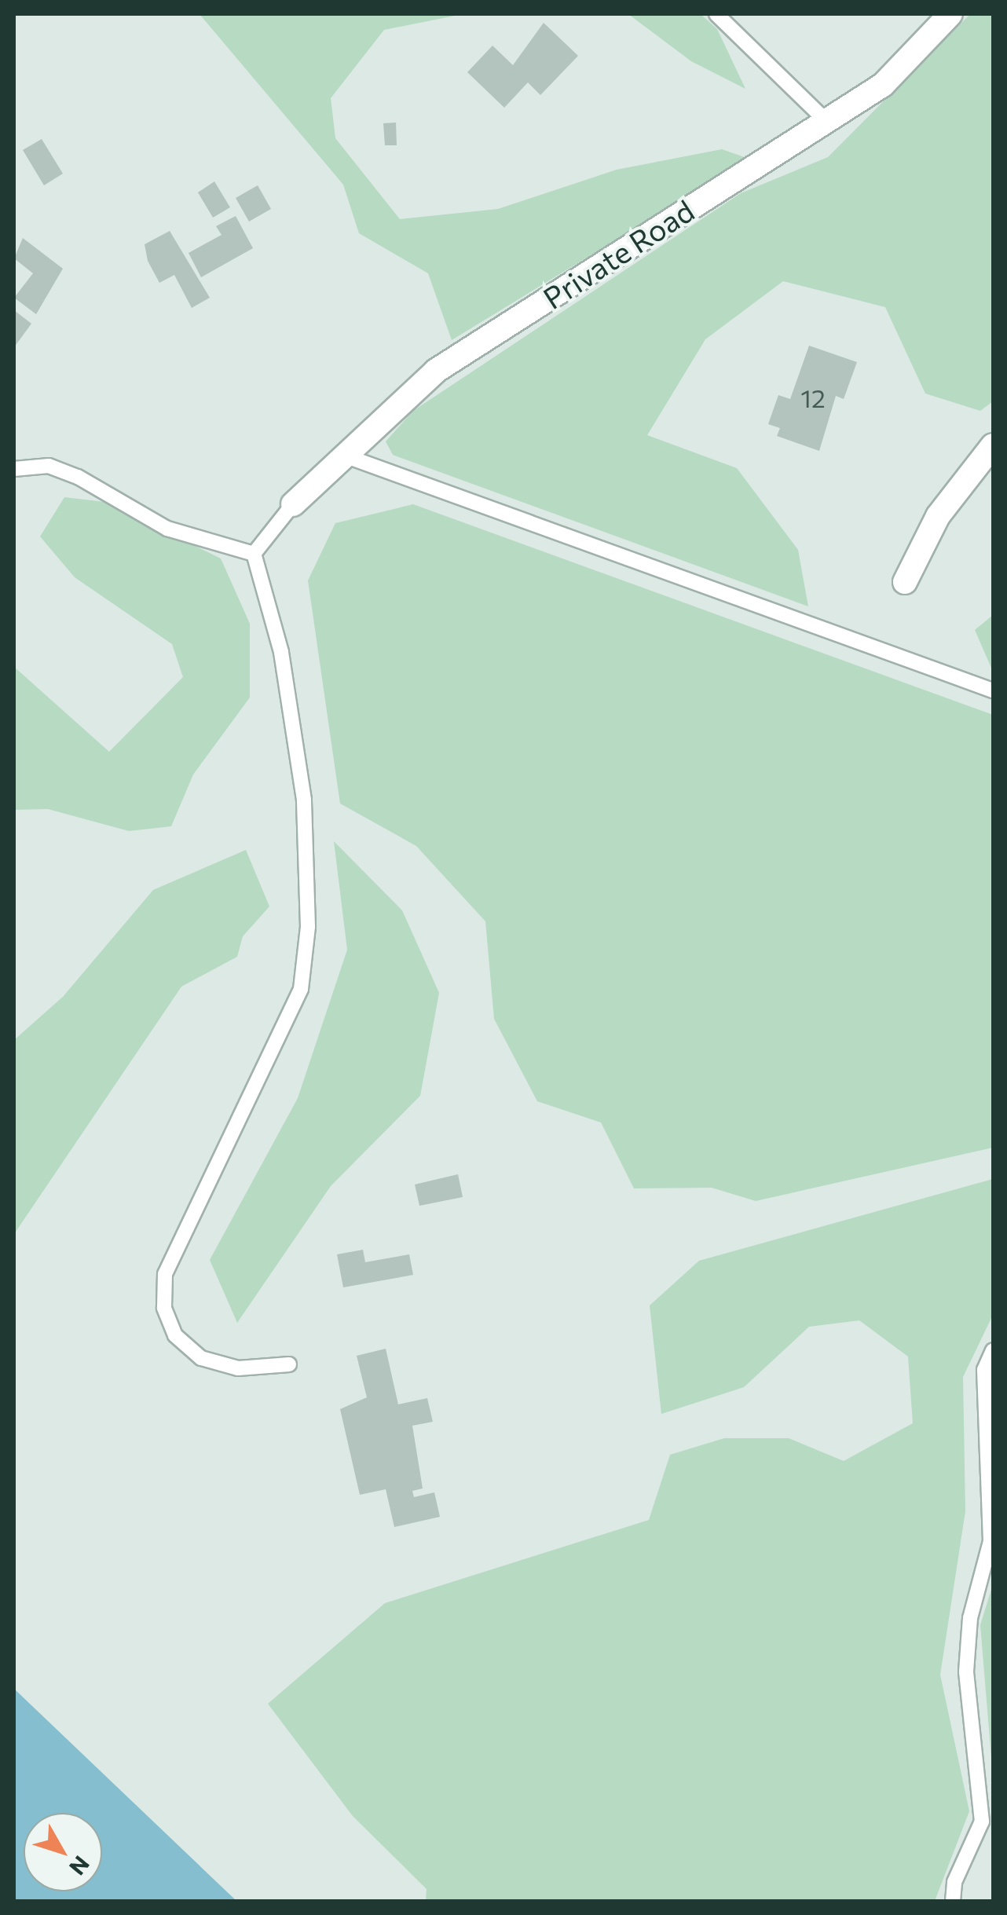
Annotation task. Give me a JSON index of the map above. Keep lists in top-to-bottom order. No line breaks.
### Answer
{"streets":{"street":["Private Road"]},"house_numbers":["12"],"north":"bottom right"}
